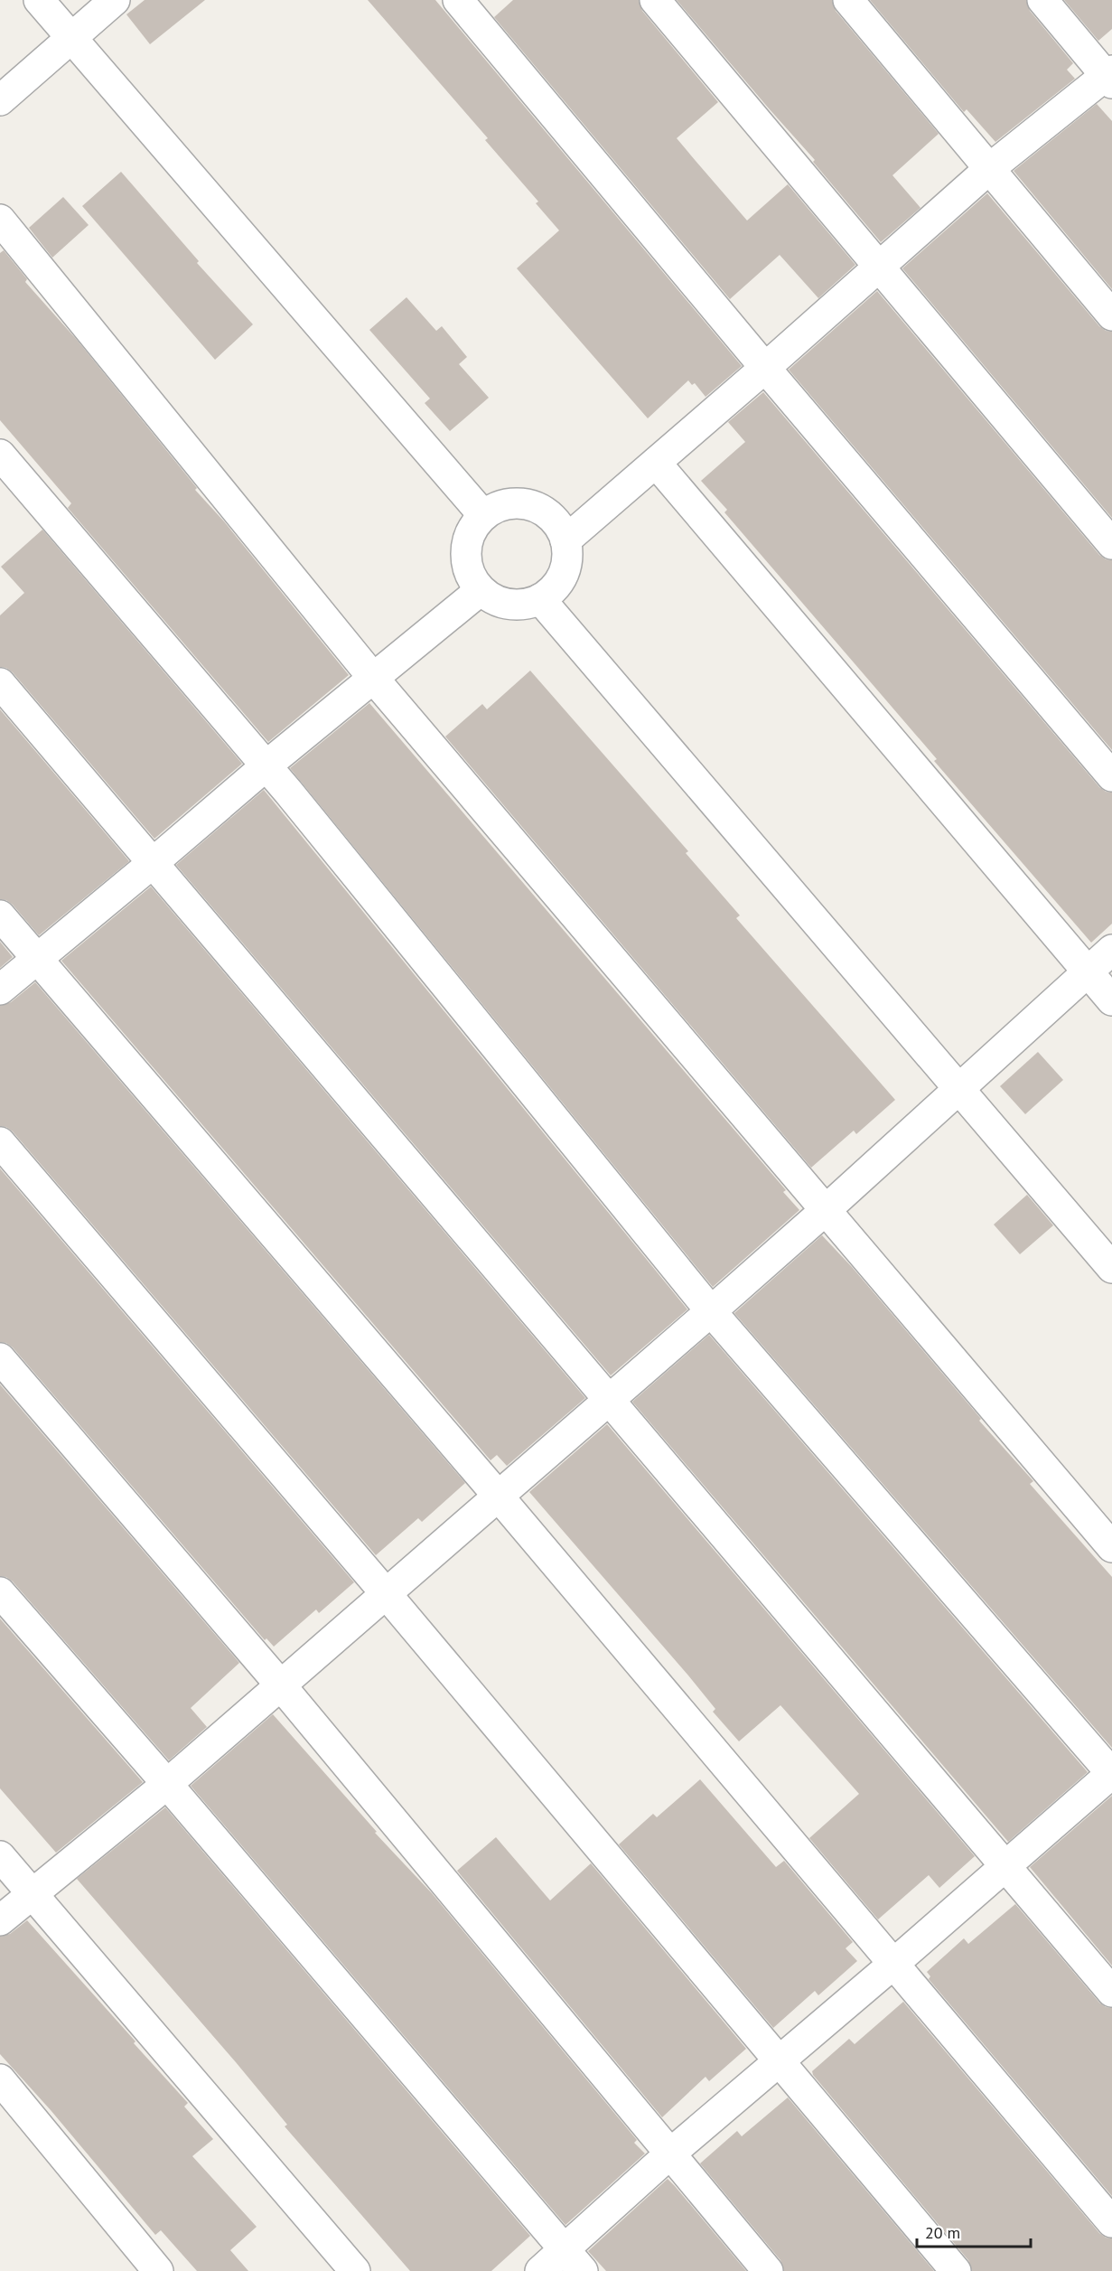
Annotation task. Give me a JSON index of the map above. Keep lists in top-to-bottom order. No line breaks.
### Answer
{"scale_bar":"20 m"}
